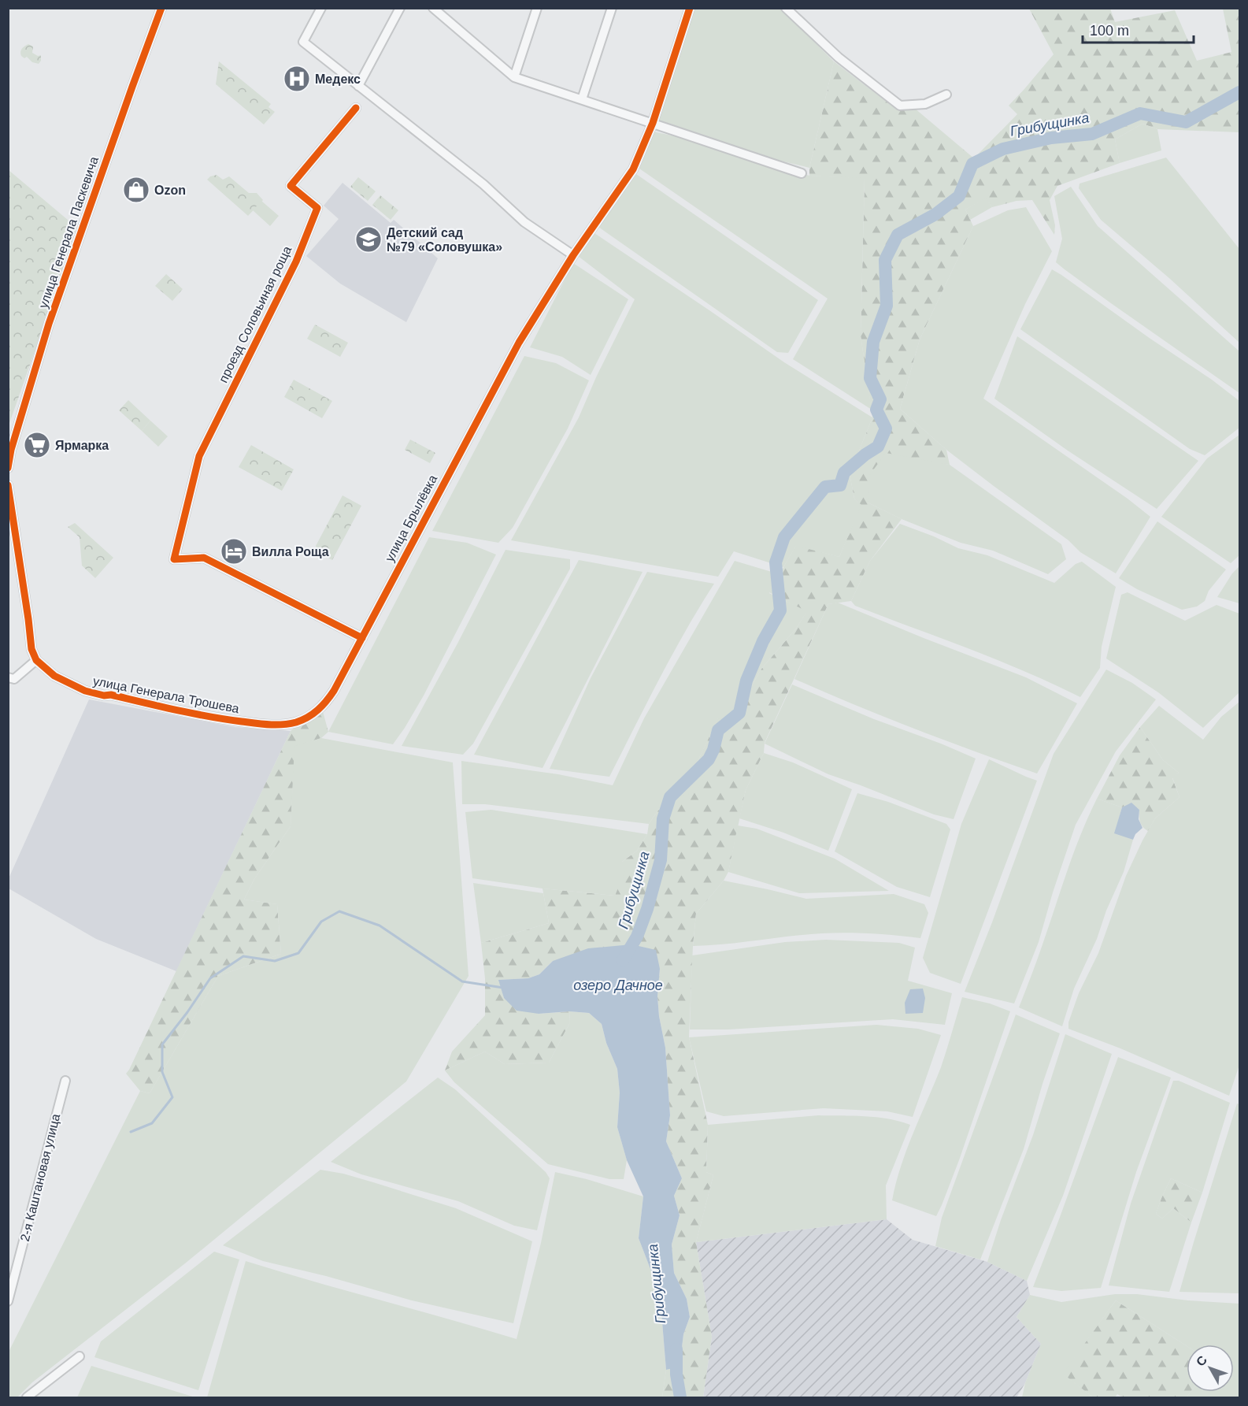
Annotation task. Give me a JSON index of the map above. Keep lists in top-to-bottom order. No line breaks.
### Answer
{"streets":{"street":["улица Генерала Паскевича","проезд Соловьиная роща","улица Брылёвка","улица Генерала Трошева","2-я Каштановая улица"]},"crossings":[["проезд Соловьиная роща","улица Брылёвка"],["улица Брылёвка","улица Генерала Трошева"]],"water":["Грибущинка","озеро Дачное"],"places":{"hospital":["Медекс"],"shop":["Ozon"],"school or university":["Детский сад №79 «Соловушка»"],"supermarket":["Ярмарка"],"hotel":["Вилла Роща"]},"scale_bar":"100 m","north":"top left"}
